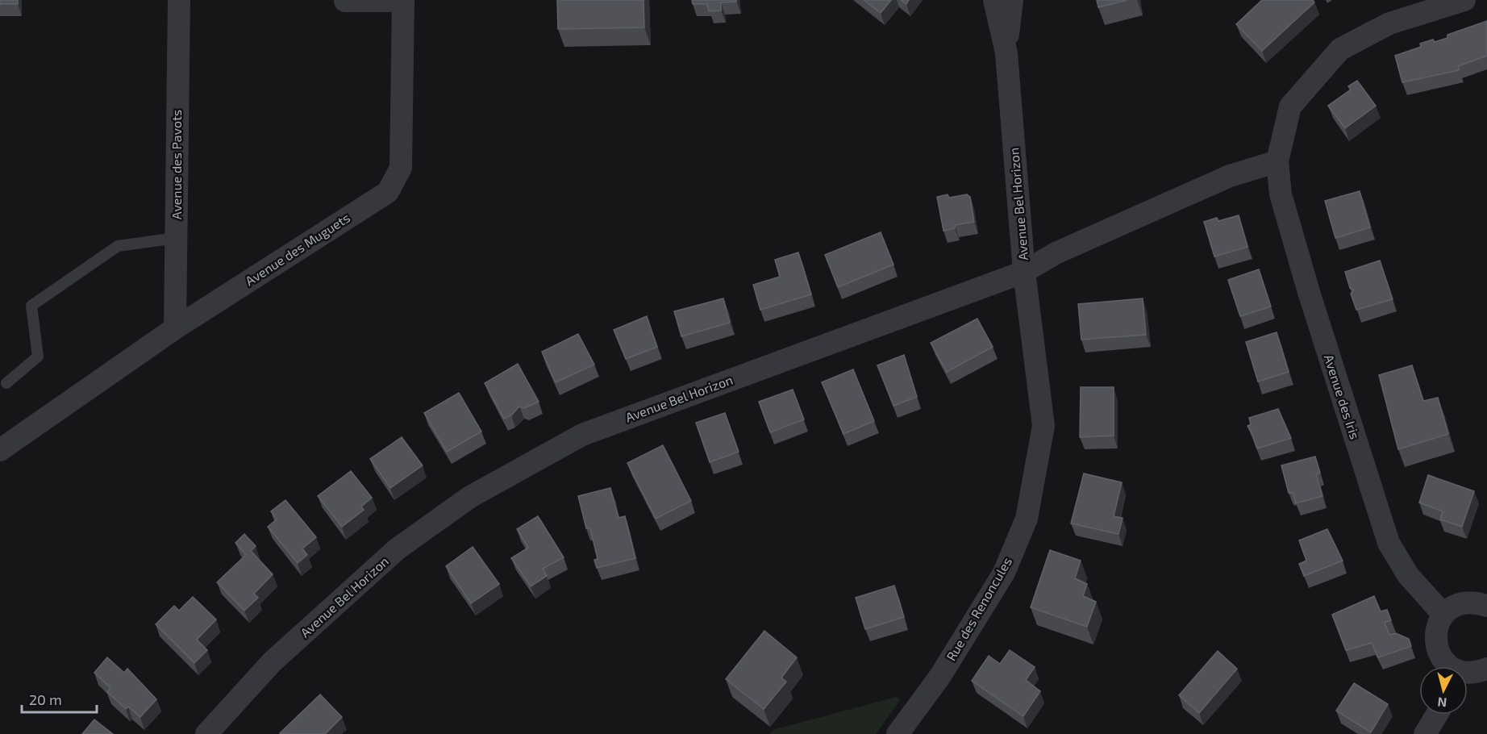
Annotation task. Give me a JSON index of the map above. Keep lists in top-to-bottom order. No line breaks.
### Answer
{"streets":{"street":["Avenue des Pavots","Avenue Bel Horizon","Avenue des Muguets","Avenue des Iris","Rue des Renoncules"]},"crossings":[["Avenue des Pavots","Avenue des Muguets"],["Avenue Bel Horizon","Rue des Renoncules"]],"scale_bar":"20 m","north":"bottom"}
